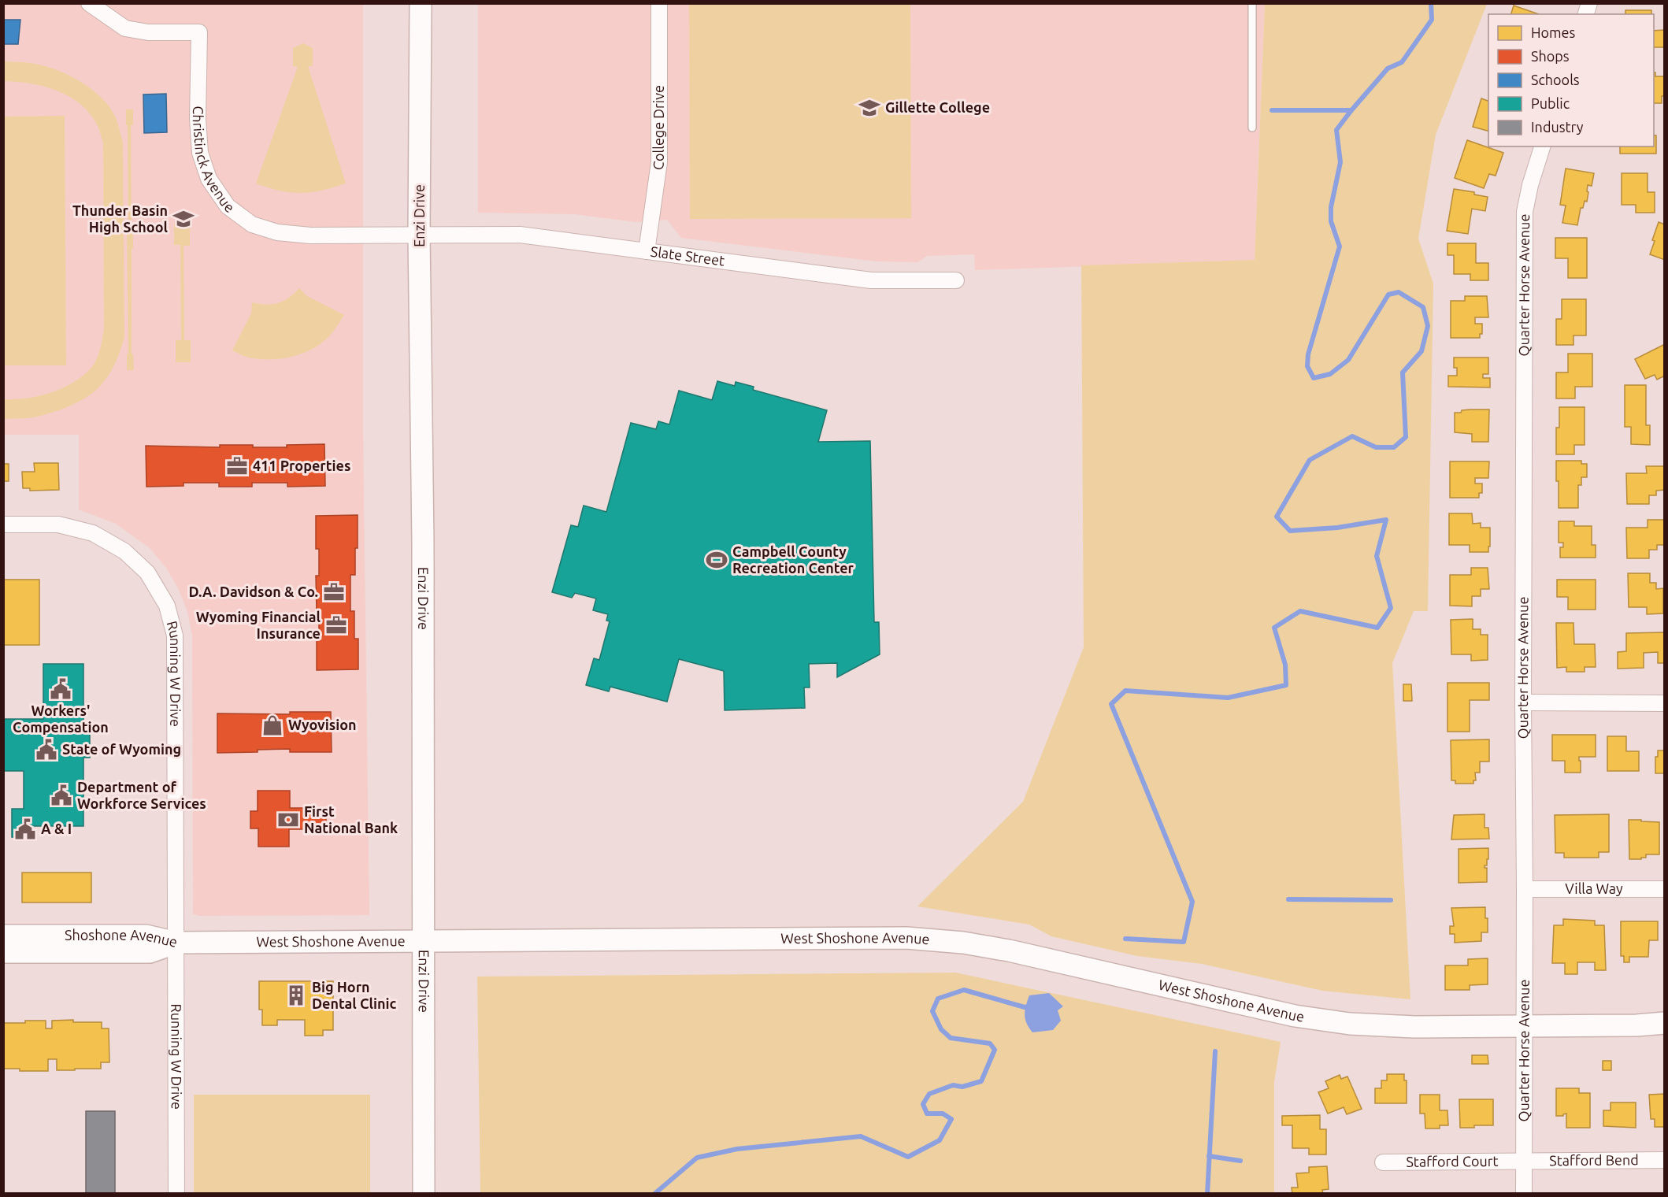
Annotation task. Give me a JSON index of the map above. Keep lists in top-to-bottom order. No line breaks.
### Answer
{"streets":{"street":["College Drive","Christinck Avenue","Enzi Drive","Slate Street","Quarter Horse Avenue","Running W Drive","Villa Way","Shoshone Avenue","West Shoshone Avenue","Stafford Bend","Stafford Court"]},"crossings":[["College Drive","Slate Street"],["Christinck Avenue","Enzi Drive"],["Christinck Avenue","Slate Street"],["Enzi Drive","Slate Street"],["Enzi Drive","West Shoshone Avenue"],["Quarter Horse Avenue","Villa Way"],["Quarter Horse Avenue","West Shoshone Avenue"],["Quarter Horse Avenue","Stafford Bend"],["Quarter Horse Avenue","Stafford Court"],["Running W Drive","Shoshone Avenue"],["Running W Drive","West Shoshone Avenue"],["Shoshone Avenue","West Shoshone Avenue"],["Stafford Bend","Stafford Court"]],"places":{"school or university":["Gillette College","Thunder Basin High School"],"office":["411 Properties","D.A. Davidson & Co.","Wyoming Financial Insurance"],"sports":["Campbell County Recreation Center"],"public building":["Workers' Compensation","State of Wyoming","Department of Workforce Services","A & I"],"shop":["Wyovision"],"bank":["First National Bank"],"building":["Big Horn Dental Clinic"]},"legend":["Homes","Shops","Schools","Public","Industry"]}
